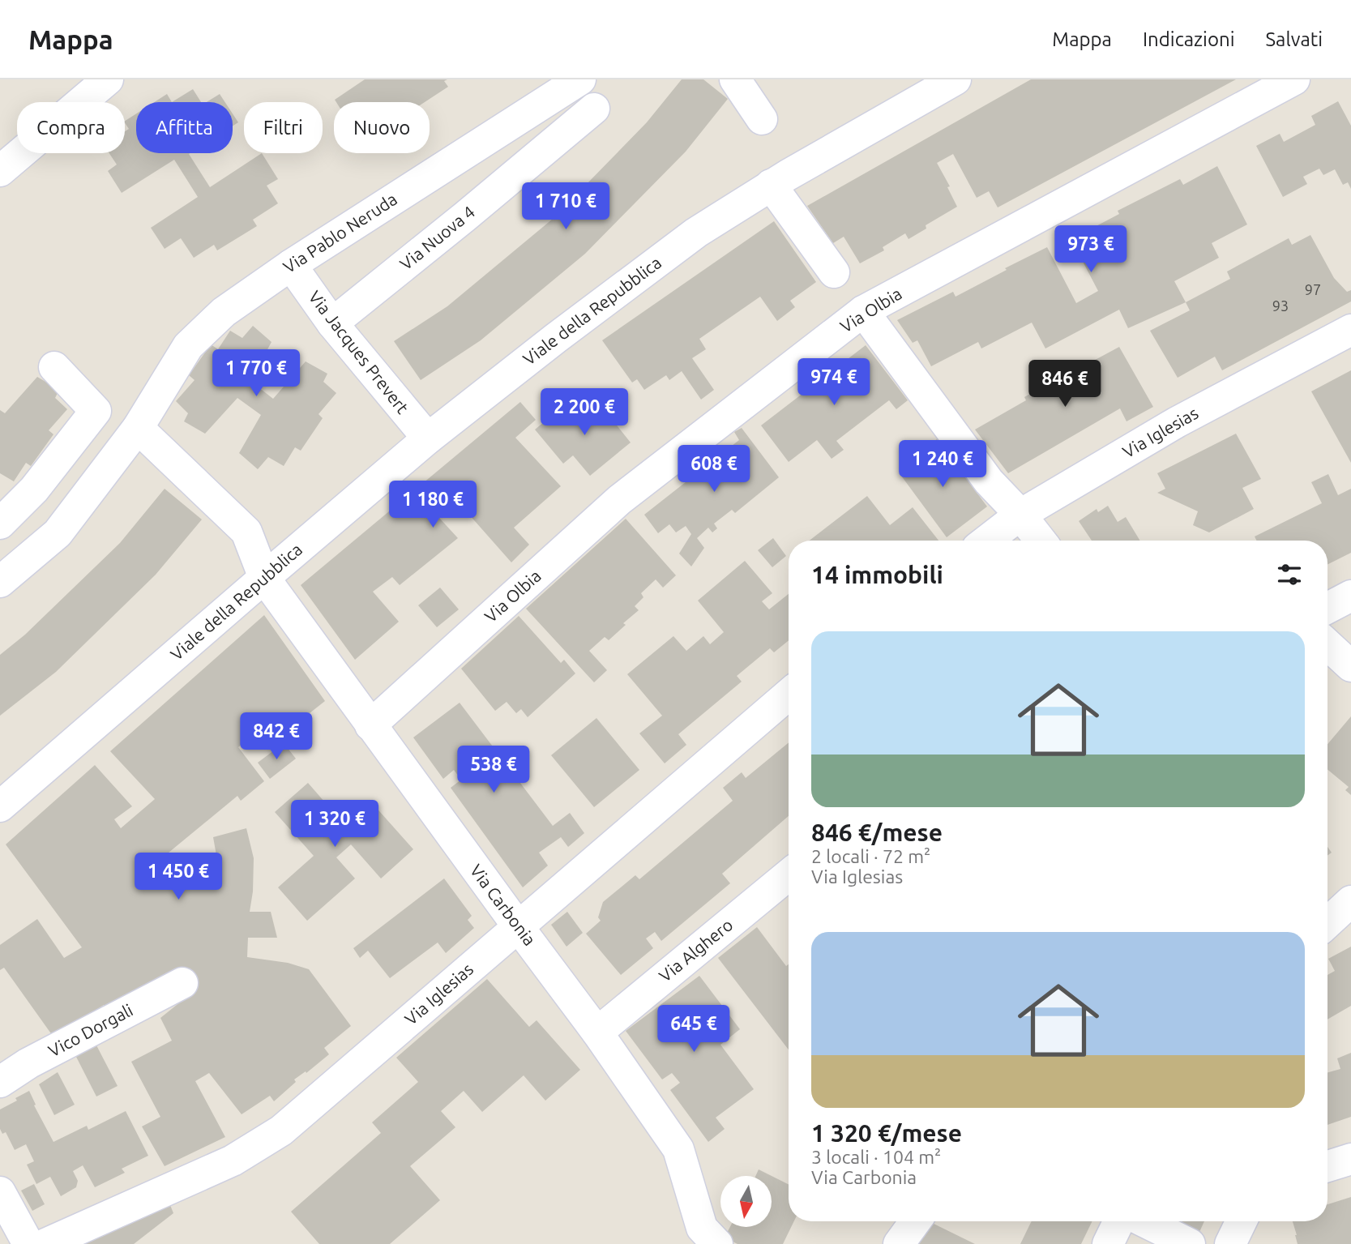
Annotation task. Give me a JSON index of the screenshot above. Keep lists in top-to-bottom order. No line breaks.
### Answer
{"streets":{"street":["Via Pablo Neruda","Via Nuova 4","Via Olbia","Viale della Repubblica","Via Jacques Prevert","Via Iglesias","Via Carbonia","Via Alghero","Vico Dorgali"]},"crossings":[["Via Pablo Neruda","Via Jacques Prevert"],["Via Nuova 4","Via Jacques Prevert"],["Via Olbia","Via Carbonia"],["Viale della Repubblica","Via Jacques Prevert"],["Viale della Repubblica","Via Carbonia"],["Via Iglesias","Via Carbonia"],["Via Carbonia","Via Alghero"]],"house_numbers":["97","93"],"north":"bottom","page":{"header":"Mappa","nav":["Mappa","Indicazioni","Salvati"],"chip":["Compra","Affitta","Filtri","Nuovo"],"price":["1 710 €","973 €","1 770 €","974 €","846 €","2 200 €","1 240 €","608 €","1 180 €","842 €","538 €","1 320 €","1 450 €","645 €"],"heading":"14 immobili","list":[{"name":"846 €/mese","note":"2 locali · 72 m² · Via Iglesias"},{"name":"1 320 €/mese","note":"3 locali · 104 m² · Via Carbonia"}]}}
